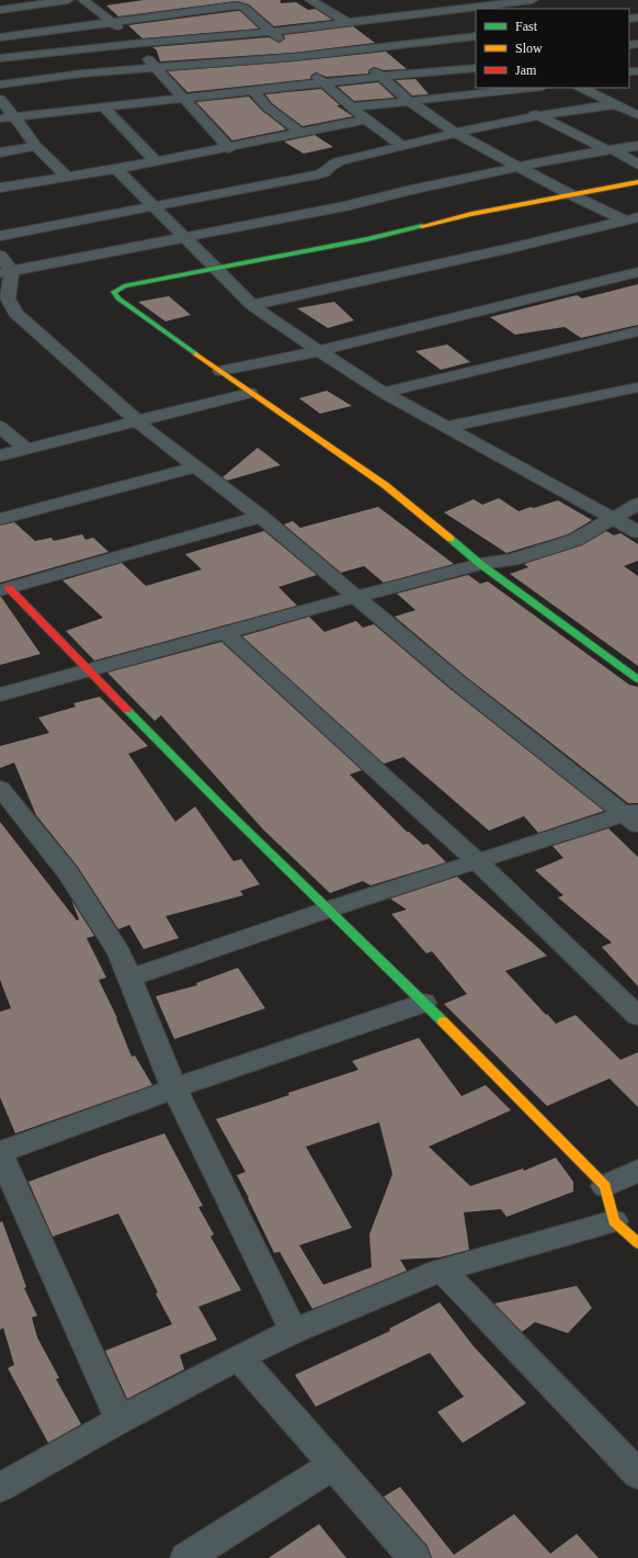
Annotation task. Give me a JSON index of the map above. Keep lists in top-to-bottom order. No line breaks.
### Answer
{"legend":["Fast","Slow","Jam"]}
